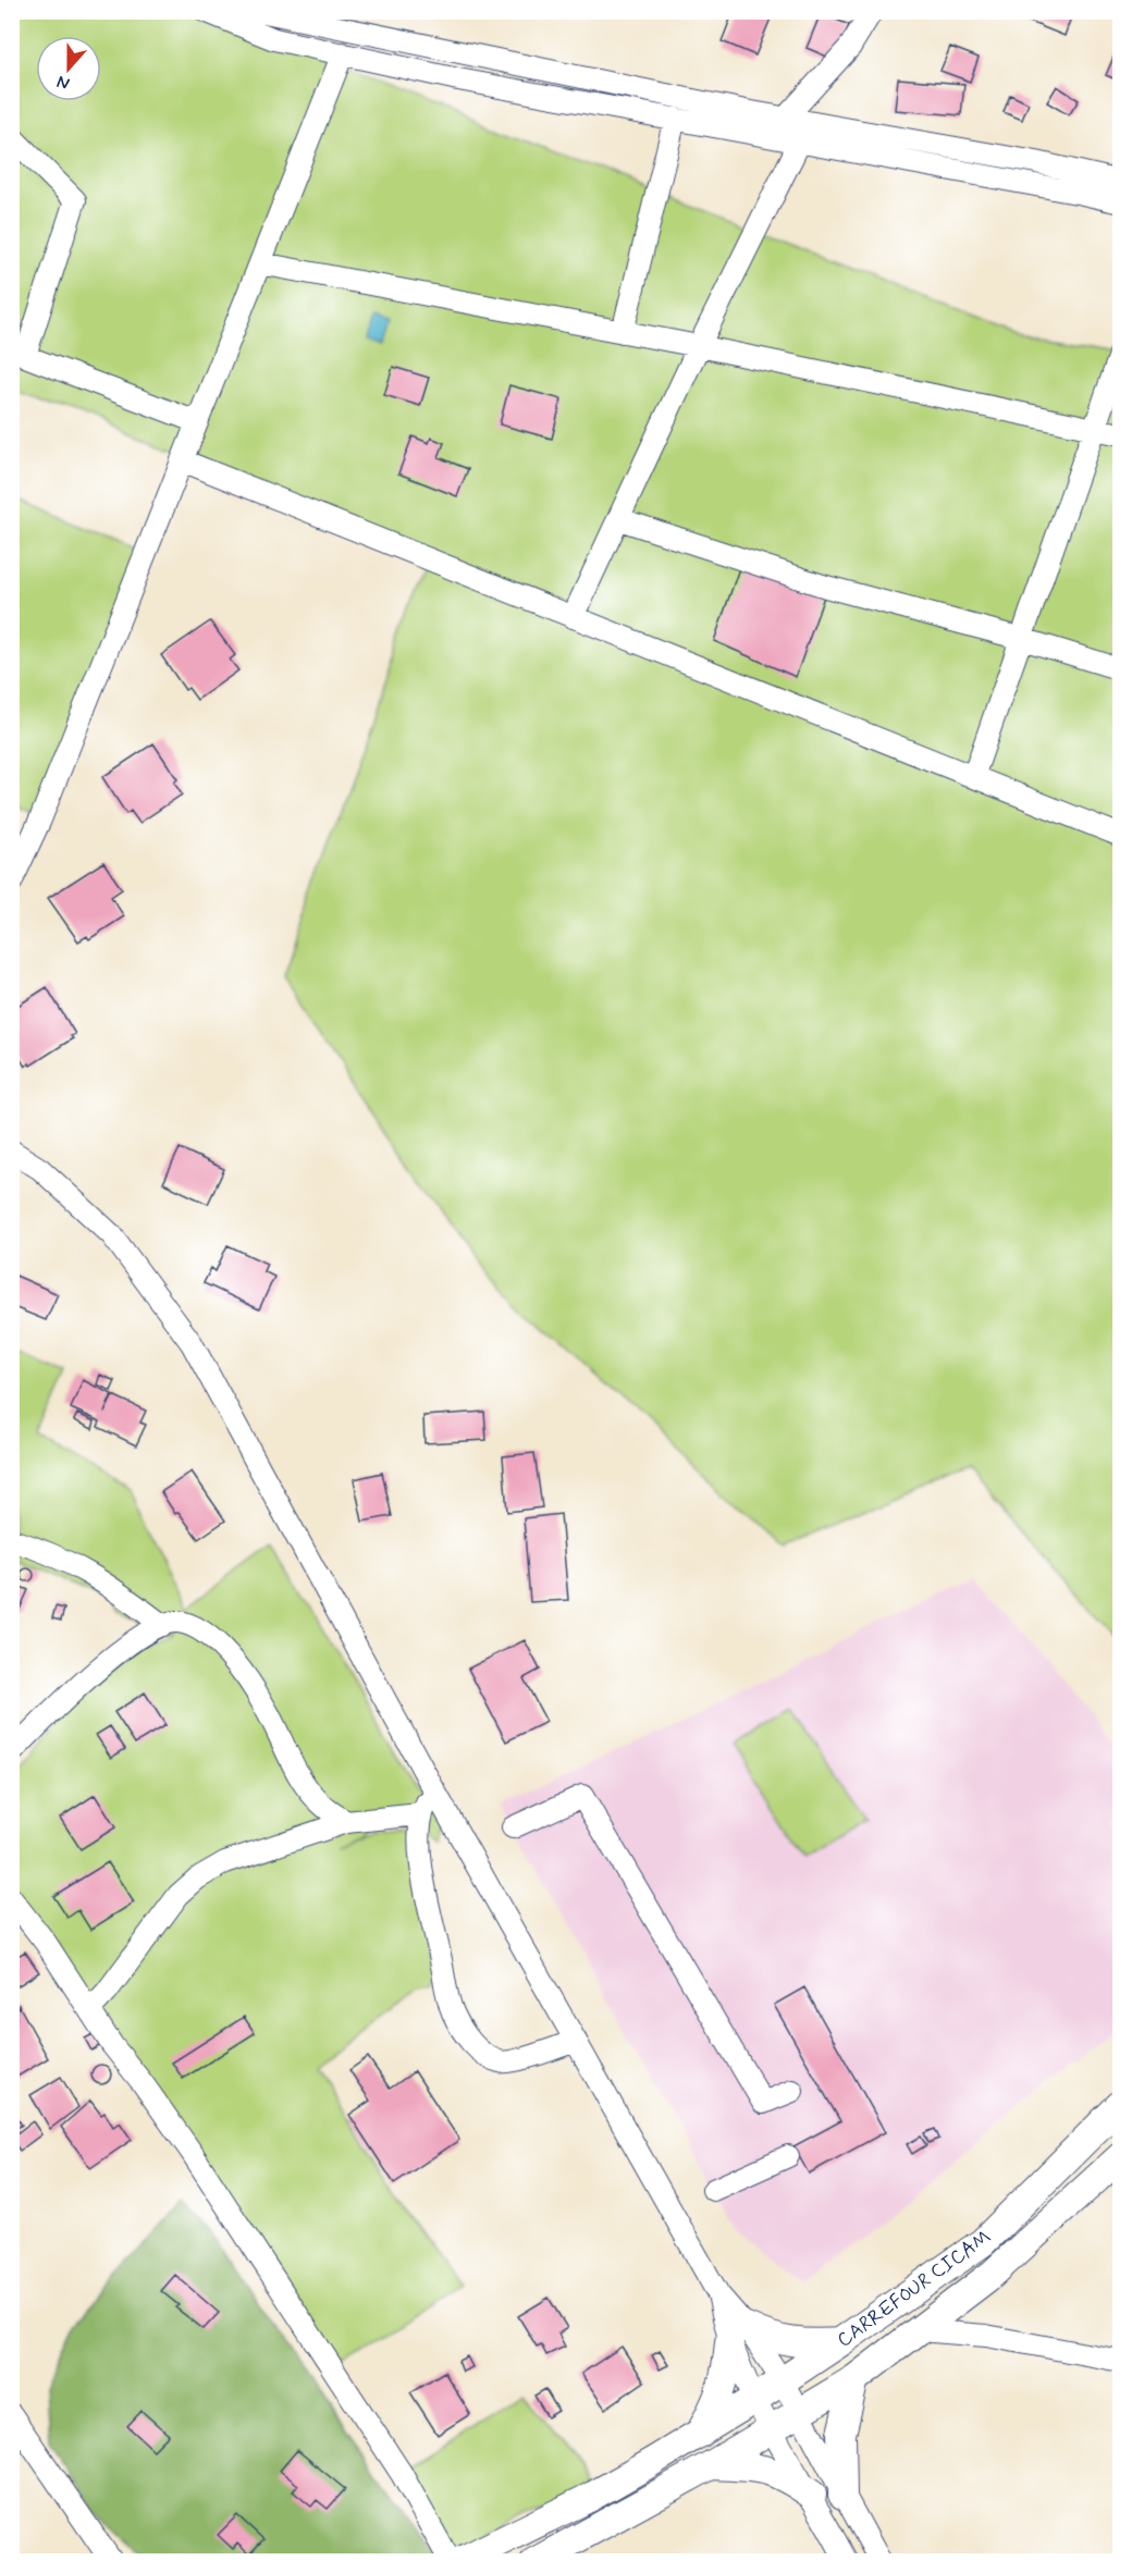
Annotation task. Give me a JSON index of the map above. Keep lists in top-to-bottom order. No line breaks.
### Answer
{"streets":{"main road":["CARREFOUR CICAM"]},"north":"bottom"}
